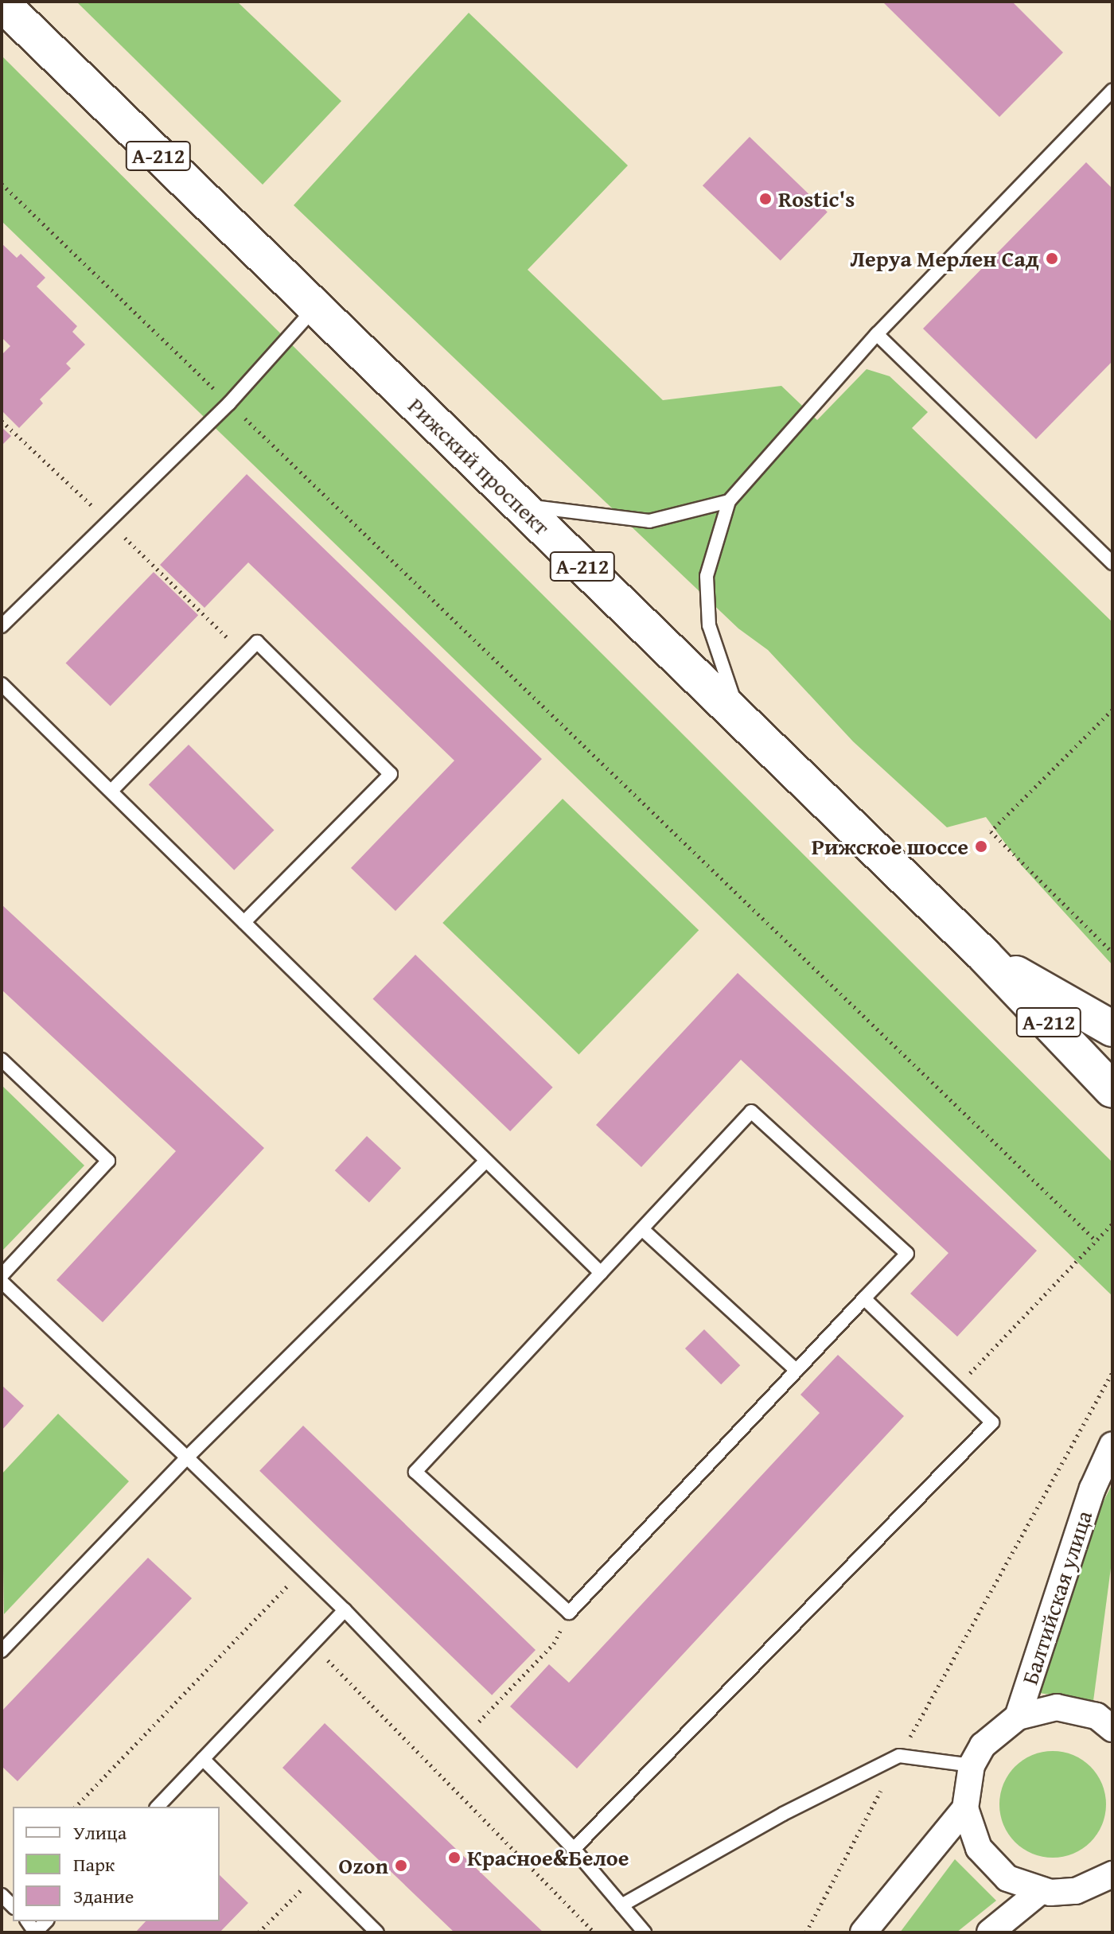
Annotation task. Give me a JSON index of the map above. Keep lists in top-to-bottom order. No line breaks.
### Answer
{"streets":{"highway":["А-212","Рижский проспект"],"street":["Балтийская улица"]},"places":["Rostic's","Леруа Мерлен Сад","Рижское шоссе","Красное&Белое","Ozon"],"legend":["Улица","Парк","Здание"]}
